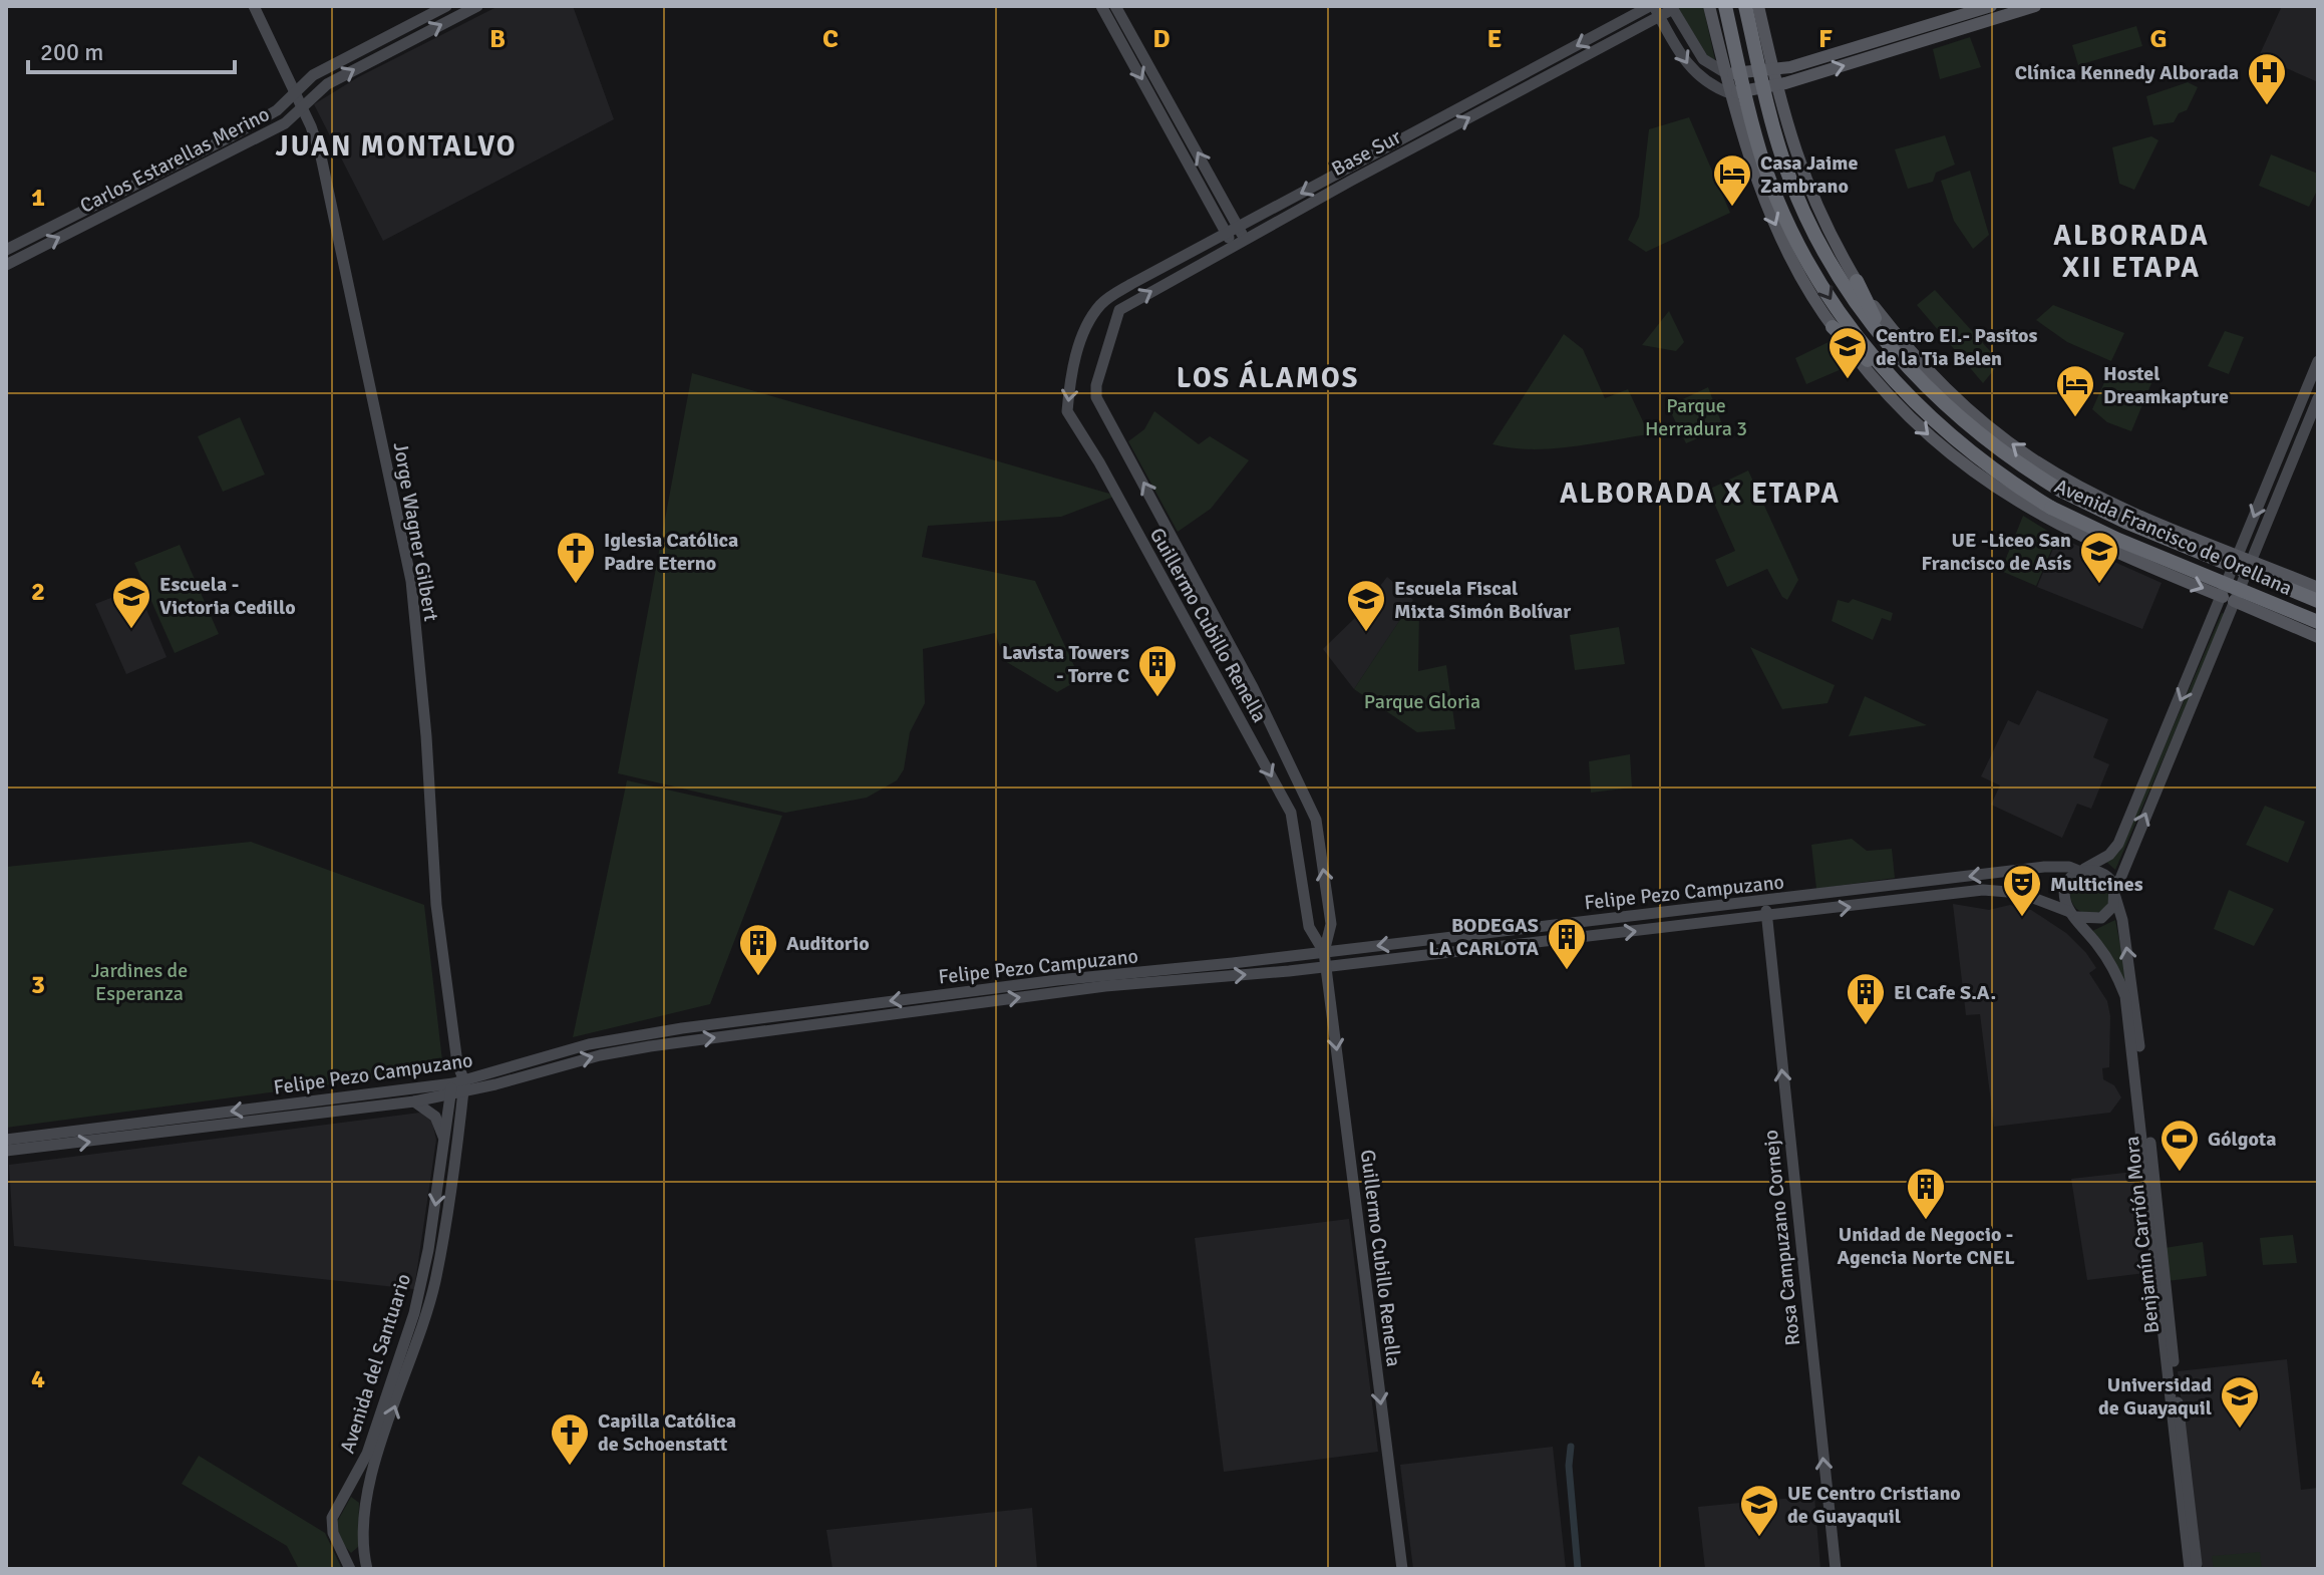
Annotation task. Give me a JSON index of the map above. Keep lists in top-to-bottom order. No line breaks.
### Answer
{"streets":{"highway":["Avenida Francisco de Orellana"],"street":["Base Sur","Carlos Estarellas Merino","Jorge Wagner Gilbert","Guillermo Cubillo Renella","Felipe Pezo Campuzano","Benjamín Carrión Mora","Rosa Campuzano Cornejo","Avenida del Santuario"]},"crossings":[["Base Sur","Guillermo Cubillo Renella"],["Carlos Estarellas Merino","Jorge Wagner Gilbert"],["Jorge Wagner Gilbert","Avenida del Santuario"],["Guillermo Cubillo Renella","Felipe Pezo Campuzano"],["Felipe Pezo Campuzano","Benjamín Carrión Mora"],["Felipe Pezo Campuzano","Rosa Campuzano Cornejo"],["Felipe Pezo Campuzano","Avenida del Santuario"]],"one_way":["Rosa Campuzano Cornejo"],"districts":["JUAN MONTALVO","ALBORADA XII ETAPA","LOS ÁLAMOS","ALBORADA X ETAPA"],"parks":["Parque Herradura 3","Parque Gloria","Jardines de Esperanza"],"places":{"hospital":["Clínica Kennedy Alborada"],"hotel":["Casa Jaime Zambrano","Hostel Dreamkapture"],"school or university":["Centro EI.- Pasitos de la Tia Belen","UE -Liceo San Francisco de Asís","Escuela - Victoria Cedillo","Escuela Fiscal Mixta Simón Bolívar","Universidad de Guayaquil","UE Centro Cristiano de Guayaquil"],"church":["Iglesia Católica Padre Eterno","Capilla Católica de Schoenstatt"],"building":["Lavista Towers - Torre C","BODEGAS LA CARLOTA","Auditorio","El Cafe S.A.","Unidad de Negocio - Agencia Norte CNEL"],"theatre":["Multicines"],"sports":["Gólgota"]},"scale_bar":"200 m","grid":{"columns":["B","C","D","E","F","G"],"rows":["1","2","3","4"]}}
